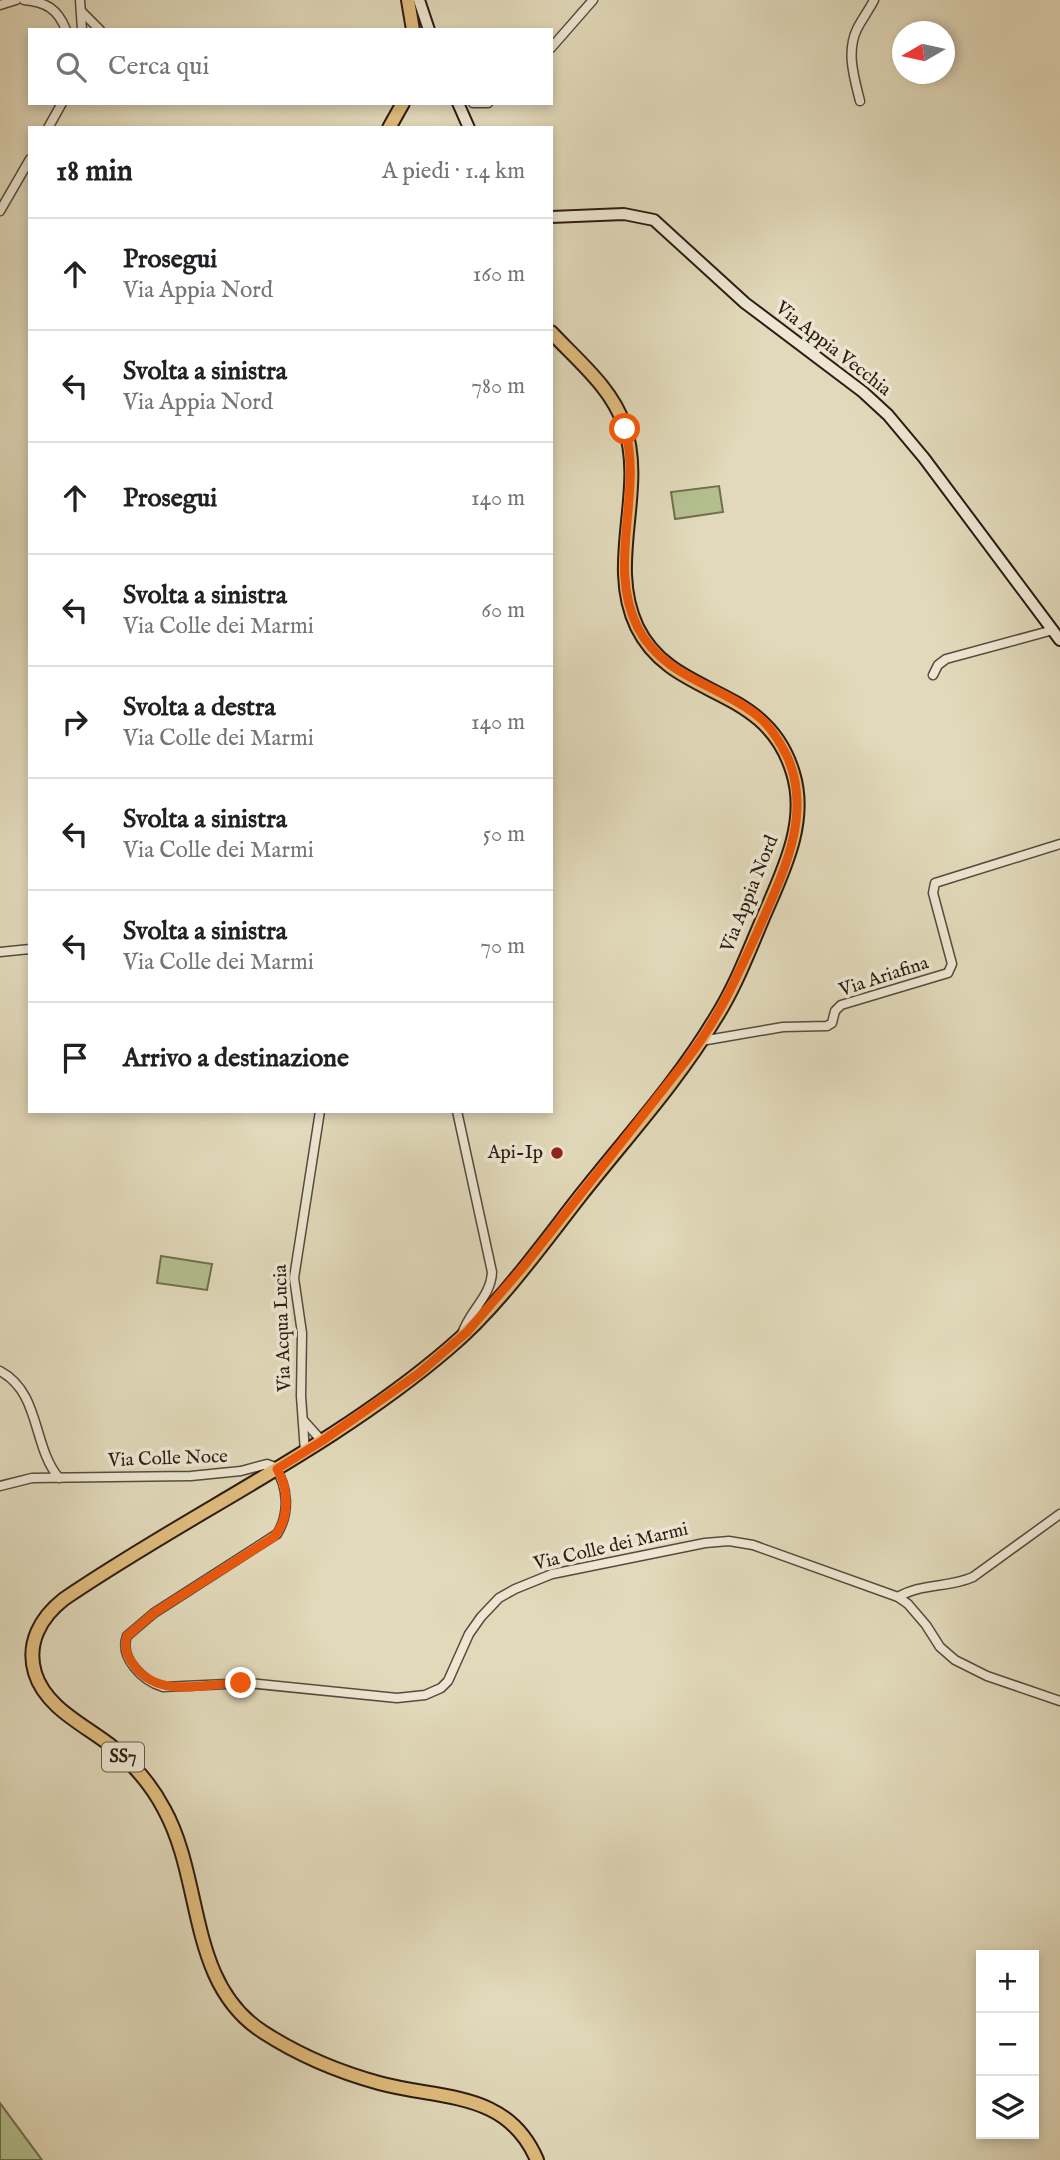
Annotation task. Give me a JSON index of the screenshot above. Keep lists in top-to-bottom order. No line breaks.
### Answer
{"streets":{"main road":["Via Appia Vecchia","Via Appia Nord","SS7"],"street":["Via Ariafina","Via Acqua Lucia","Via Colle Noce","Via Colle dei Marmi"]},"crossings":[["Via Appia Nord","Via Ariafina"],["Via Appia Nord","SS7"],["Via Acqua Lucia","SS7"],["Via Colle Noce","Via Colle dei Marmi"],["Via Colle Noce","SS7"],["Via Colle dei Marmi","SS7"]],"places":["Api-Ip"],"north":"left","page":{"search":"Cerca qui","heading":["18 min","A piedi · 1.4 km"],"list":[["Prosegui","Via Appia Nord","160 m"],["Svolta a sinistra","Via Appia Nord","780 m"],["Prosegui","140 m"],["Svolta a sinistra","Via Colle dei Marmi","60 m"],["Svolta a destra","Via Colle dei Marmi","140 m"],["Svolta a sinistra","Via Colle dei Marmi","50 m"],["Svolta a sinistra","Via Colle dei Marmi","70 m"],"Arrivo a destinazione"],"map_buttons":["+","−"]}}
